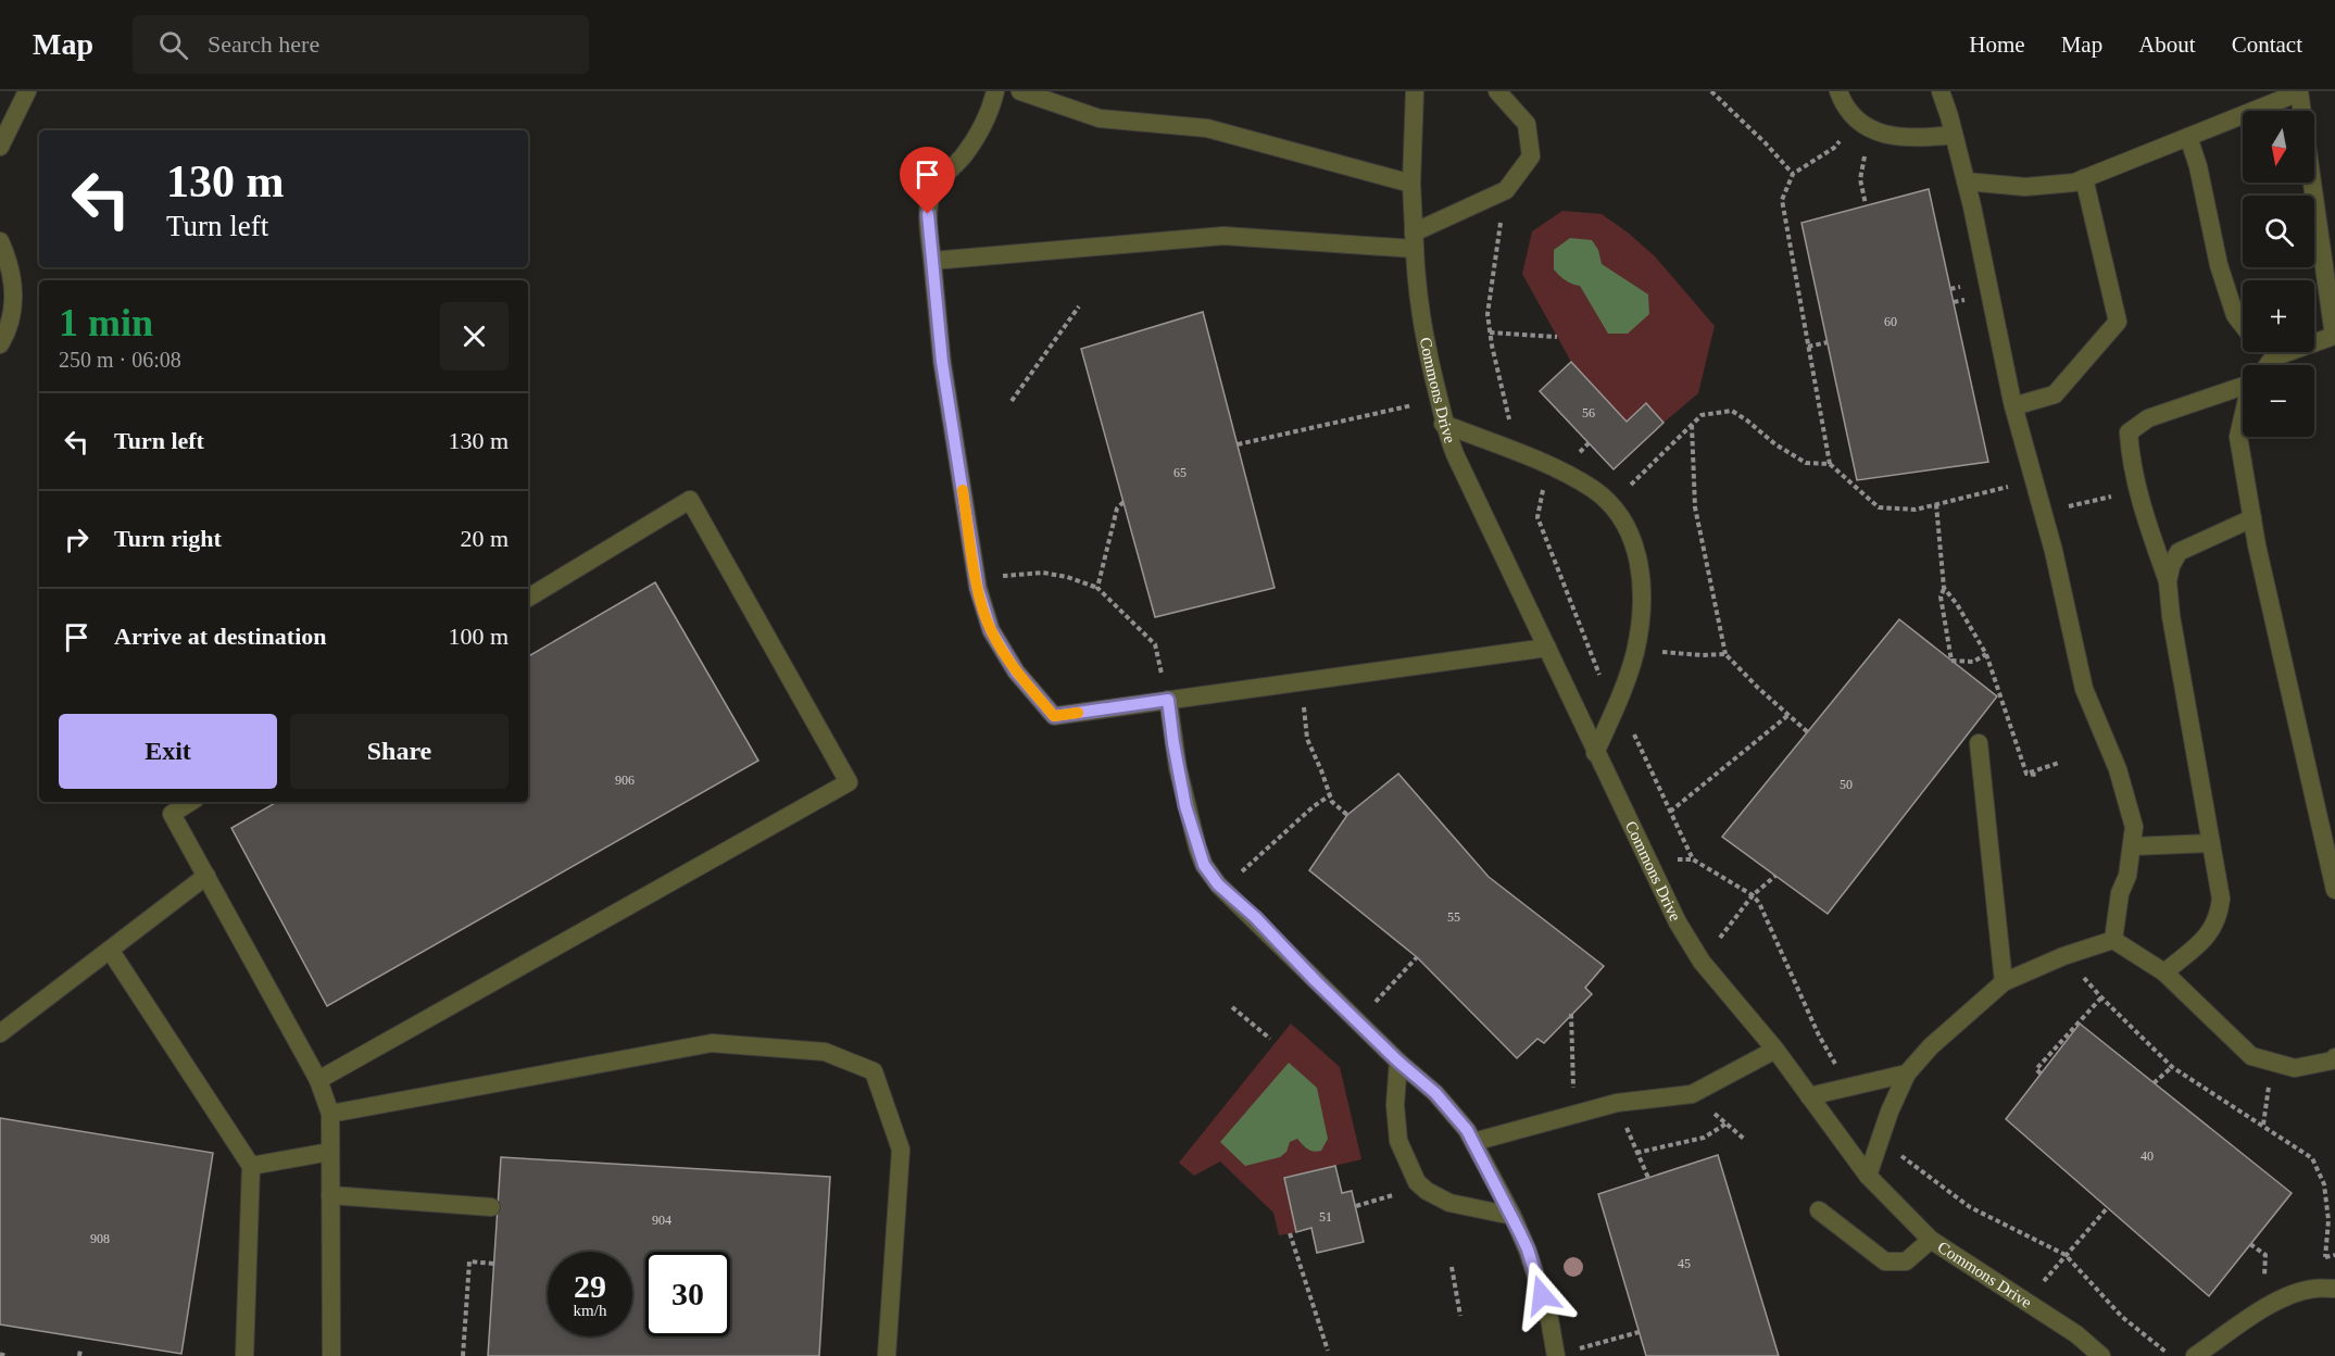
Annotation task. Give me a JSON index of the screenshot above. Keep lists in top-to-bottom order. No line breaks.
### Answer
{"streets":{"street":["Commons Drive"]},"house_numbers":["60","56","65","906","50","55","40","51","904","908","45"],"north":"bottom","page":{"header":"Map","search":"Search here","nav":["Home","Map","About","Contact"],"map_buttons":["+","−"],"turn":["130 m","Turn left"],"heading":["1 min","250 m · 06:08"],"list":[{"name":"Turn left","value":"130 m"},{"name":"Turn right","value":"20 m"},{"name":"Arrive at destination","value":"100 m"}],"buttons":["Exit","Share"],"speed":"29 km/h","limit":"30"}}
